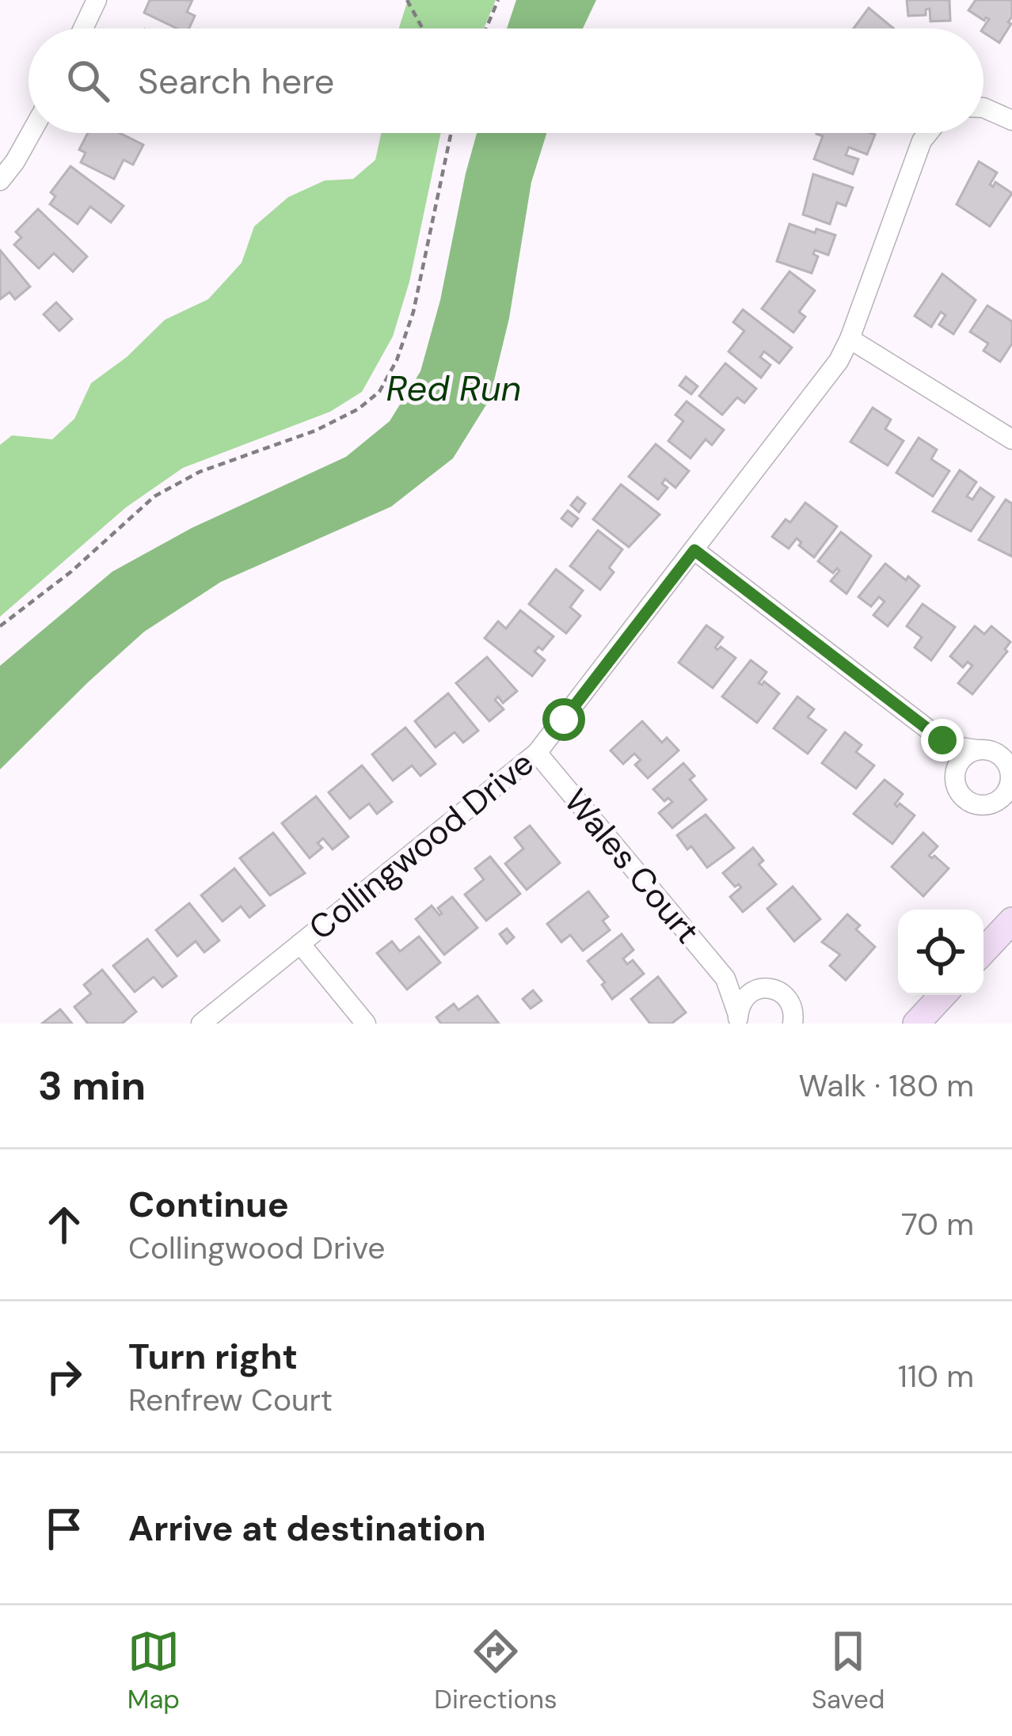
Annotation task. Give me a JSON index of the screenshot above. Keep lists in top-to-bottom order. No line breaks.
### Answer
{"streets":{"street":["Collingwood Drive","Wales Court"]},"crossings":[["Collingwood Drive","Wales Court"]],"water":["Red Run"],"page":{"search":"Search here","heading":["3 min","Walk · 180 m"],"list":[["Continue","Collingwood Drive","70 m"],["Turn right","Renfrew Court","110 m"],"Arrive at destination"],"nav":["Map","Directions","Saved"]}}
